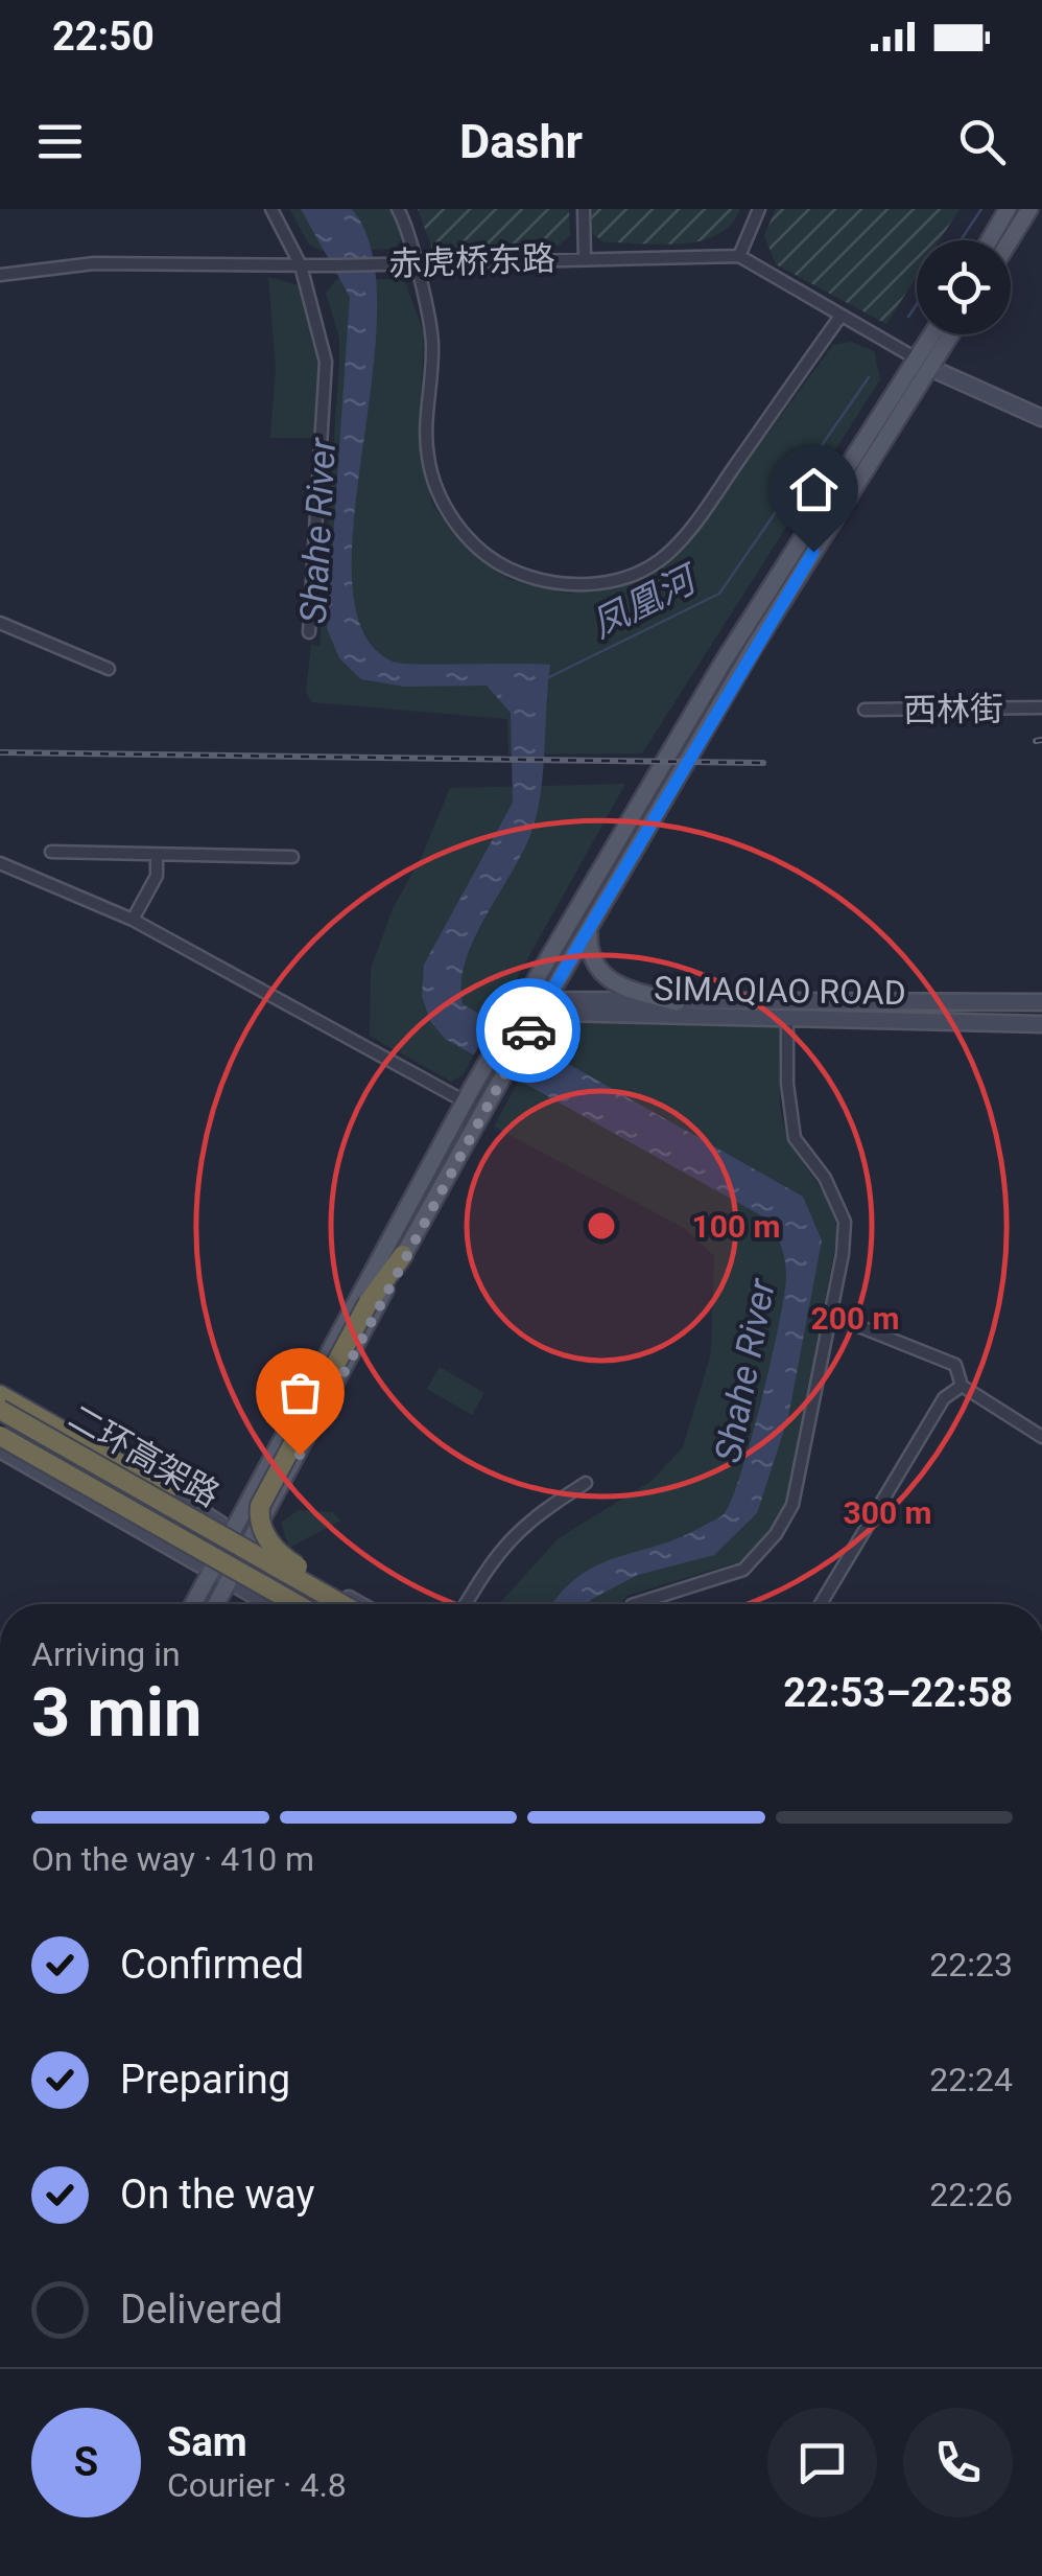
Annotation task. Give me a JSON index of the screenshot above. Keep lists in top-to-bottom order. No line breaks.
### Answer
{"streets":{"highway":["二环高架路"],"main road":["SIMAQIAO ROAD"],"street":["赤虎桥东路","西林街"]},"water":["Shahe River","凤凰河"],"page":{"status":"22:50","header":"Dashr","heading":["3 min","Arriving in","22:53–22:58"],"panel":["Sam","Courier · 4.8"],"bar":"On the way · 410 m","list":[["Confirmed","22:23"],["Preparing","22:24"],["On the way","22:26"],"Delivered"],"round":"S"},"rings":["100 m","200 m","300 m"]}
